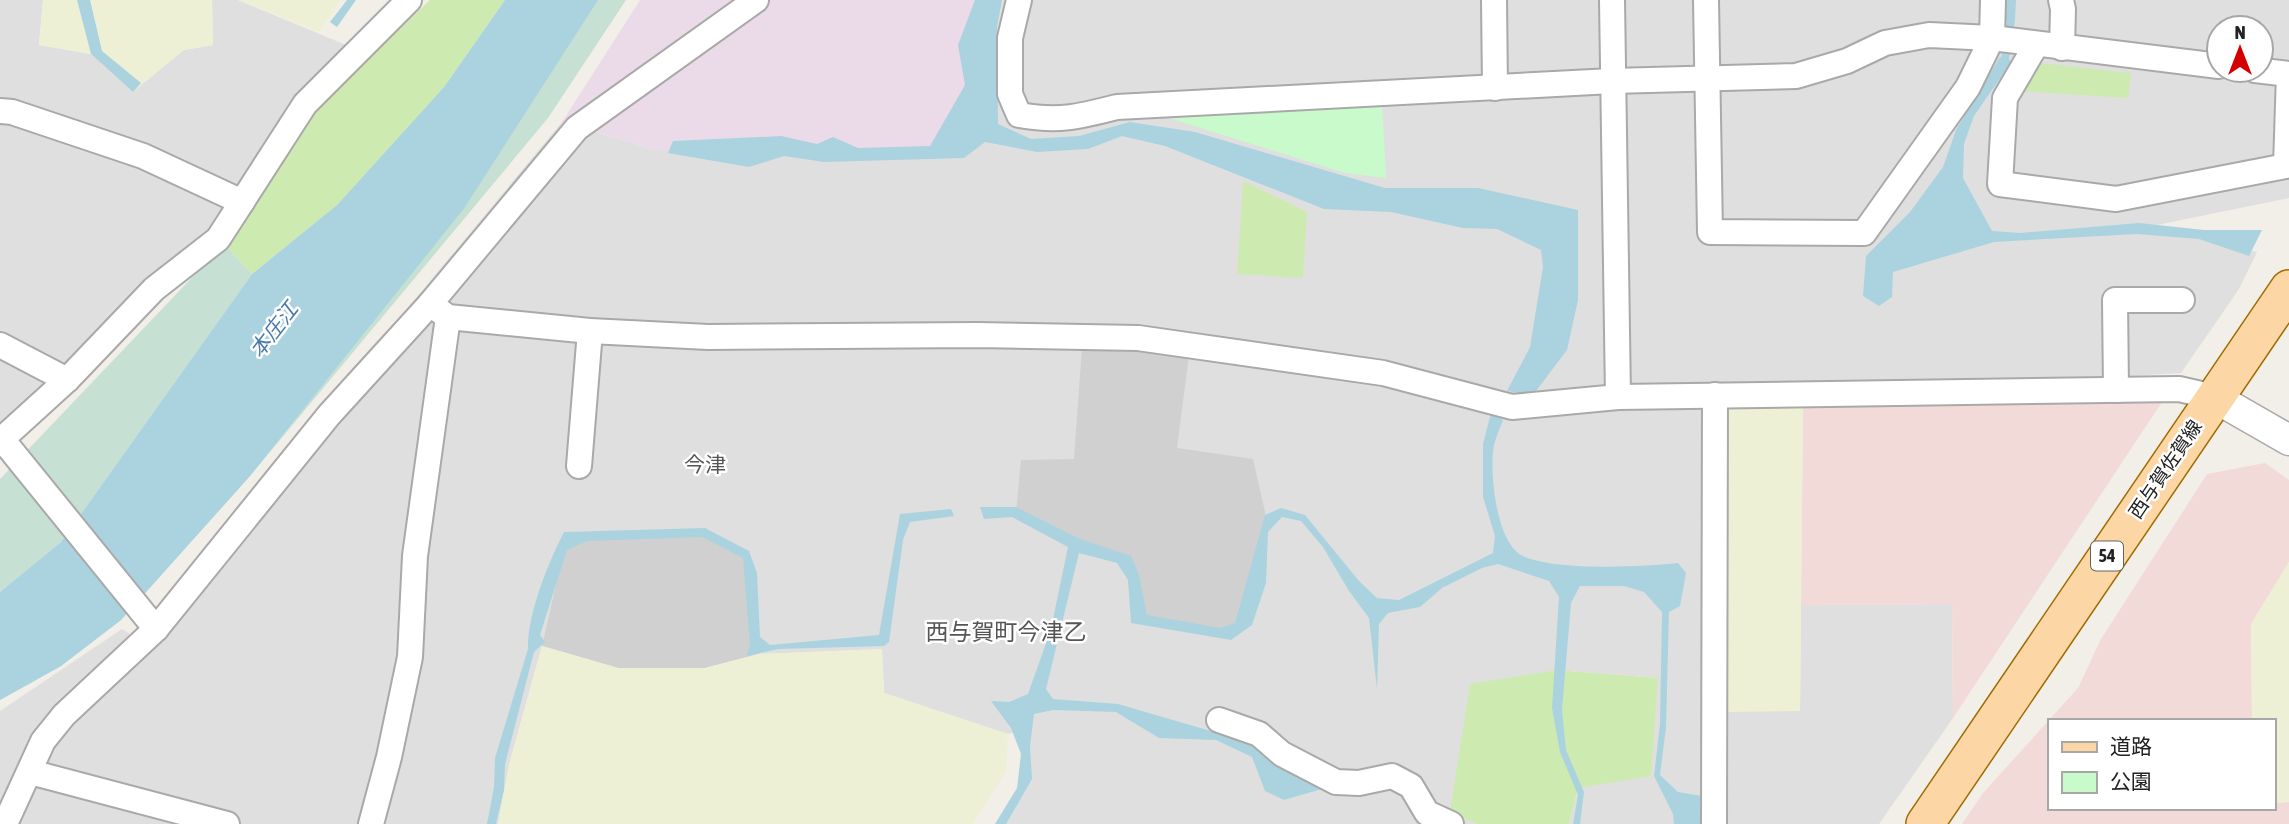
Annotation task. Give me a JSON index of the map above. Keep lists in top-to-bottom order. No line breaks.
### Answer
{"streets":{"main road":["西与賀佐賀線","54"]},"districts":["今津","西与賀町今津乙"],"water":["本庄江"],"legend":["道路","公園"],"north":"top"}
